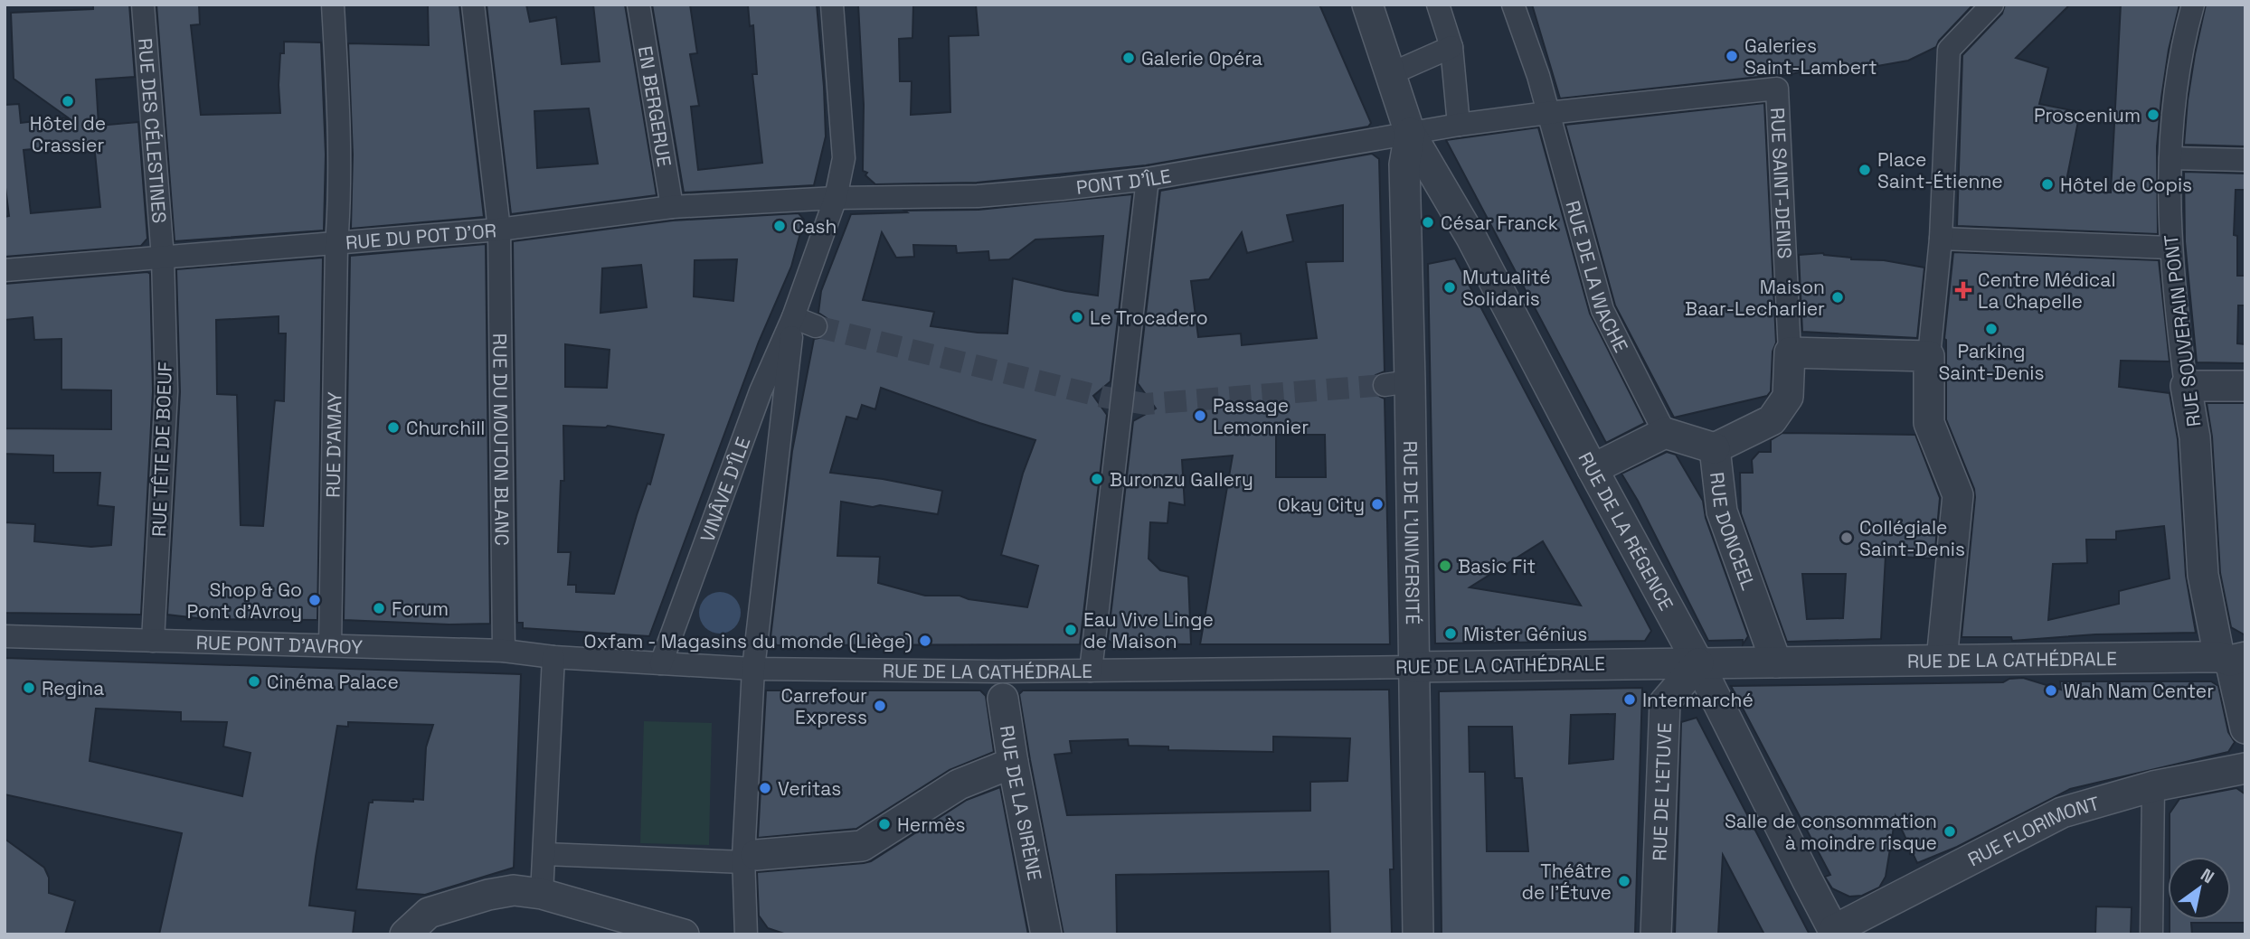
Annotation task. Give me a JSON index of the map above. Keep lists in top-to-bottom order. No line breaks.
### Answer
{"streets":{"street":["EN BERGERUE","RUE DES CÉLESTINES","PONT D'ÎLE","RUE SAINT-DENIS","RUE DU POT D'OR","RUE DE LA WACHE","RUE SOUVERAIN PONT","RUE DU MOUTON BLANC","RUE D'AMAY","RUE TÊTE DE BOEUF","VINÂVE D'ÎLE","RUE DONCEEL","RUE DE LA RÉGENCE","RUE DE L'UNIVERSITÉ","RUE PONT D'AVROY","RUE DE LA CATHÉDRALE","RUE DE L'ETUVE","RUE DE LA SIRÈNE","RUE FLORIMONT"]},"crossings":[["EN BERGERUE","RUE DU POT D'OR"],["RUE DES CÉLESTINES","RUE DU POT D'OR"],["RUE DES CÉLESTINES","RUE TÊTE DE BOEUF"],["PONT D'ÎLE","RUE SAINT-DENIS"],["PONT D'ÎLE","RUE DU POT D'OR"],["PONT D'ÎLE","RUE DE LA WACHE"],["PONT D'ÎLE","VINÂVE D'ÎLE"],["PONT D'ÎLE","RUE DE LA RÉGENCE"],["PONT D'ÎLE","RUE DE L'UNIVERSITÉ"],["RUE DU POT D'OR","RUE DU MOUTON BLANC"],["RUE DU POT D'OR","RUE D'AMAY"],["RUE DU POT D'OR","RUE TÊTE DE BOEUF"],["RUE DU POT D'OR","VINÂVE D'ÎLE"],["RUE DE LA WACHE","RUE DONCEEL"],["RUE SOUVERAIN PONT","RUE DE LA CATHÉDRALE"],["RUE DU MOUTON BLANC","RUE PONT D'AVROY"],["RUE D'AMAY","RUE PONT D'AVROY"],["RUE TÊTE DE BOEUF","RUE PONT D'AVROY"],["VINÂVE D'ÎLE","RUE PONT D'AVROY"],["VINÂVE D'ÎLE","RUE DE LA CATHÉDRALE"],["RUE DONCEEL","RUE DE LA CATHÉDRALE"],["RUE DE LA RÉGENCE","RUE DE L'UNIVERSITÉ"],["RUE DE LA RÉGENCE","RUE DE LA CATHÉDRALE"],["RUE DE LA RÉGENCE","RUE DE L'ETUVE"],["RUE DE LA RÉGENCE","RUE FLORIMONT"],["RUE DE L'UNIVERSITÉ","RUE DE LA CATHÉDRALE"],["RUE PONT D'AVROY","RUE DE LA CATHÉDRALE"],["RUE DE LA CATHÉDRALE","RUE DE L'ETUVE"],["RUE DE LA CATHÉDRALE","RUE DE LA SIRÈNE"]],"places":{"other":["Galeries Saint-Lambert","Galerie Opéra","Hôtel de Crassier","Proscenium","Place Saint-Étienne","Hôtel de Copis","César Franck","Cash","Mutualité Solidaris","Maison Baar-Lecharlier","Le Trocadero","Parking Saint-Denis","Passage Lemonnier","Churchill","Buronzu Gallery","Okay City","Collégiale Saint-Denis","Basic Fit","Shop & Go Pont d'Avroy","Forum","Eau Vive Linge de Maison","Mister Génius","Oxfam - Magasins du monde (Liège)","Cinéma Palace","Regina","Wah Nam Center","Intermarché","Carrefour Express","Veritas","Hermès","Salle de consommation à moindre risque","Théâtre de l'Étuve"],"health":["Centre Médical La Chapelle"]},"north":"top right"}
